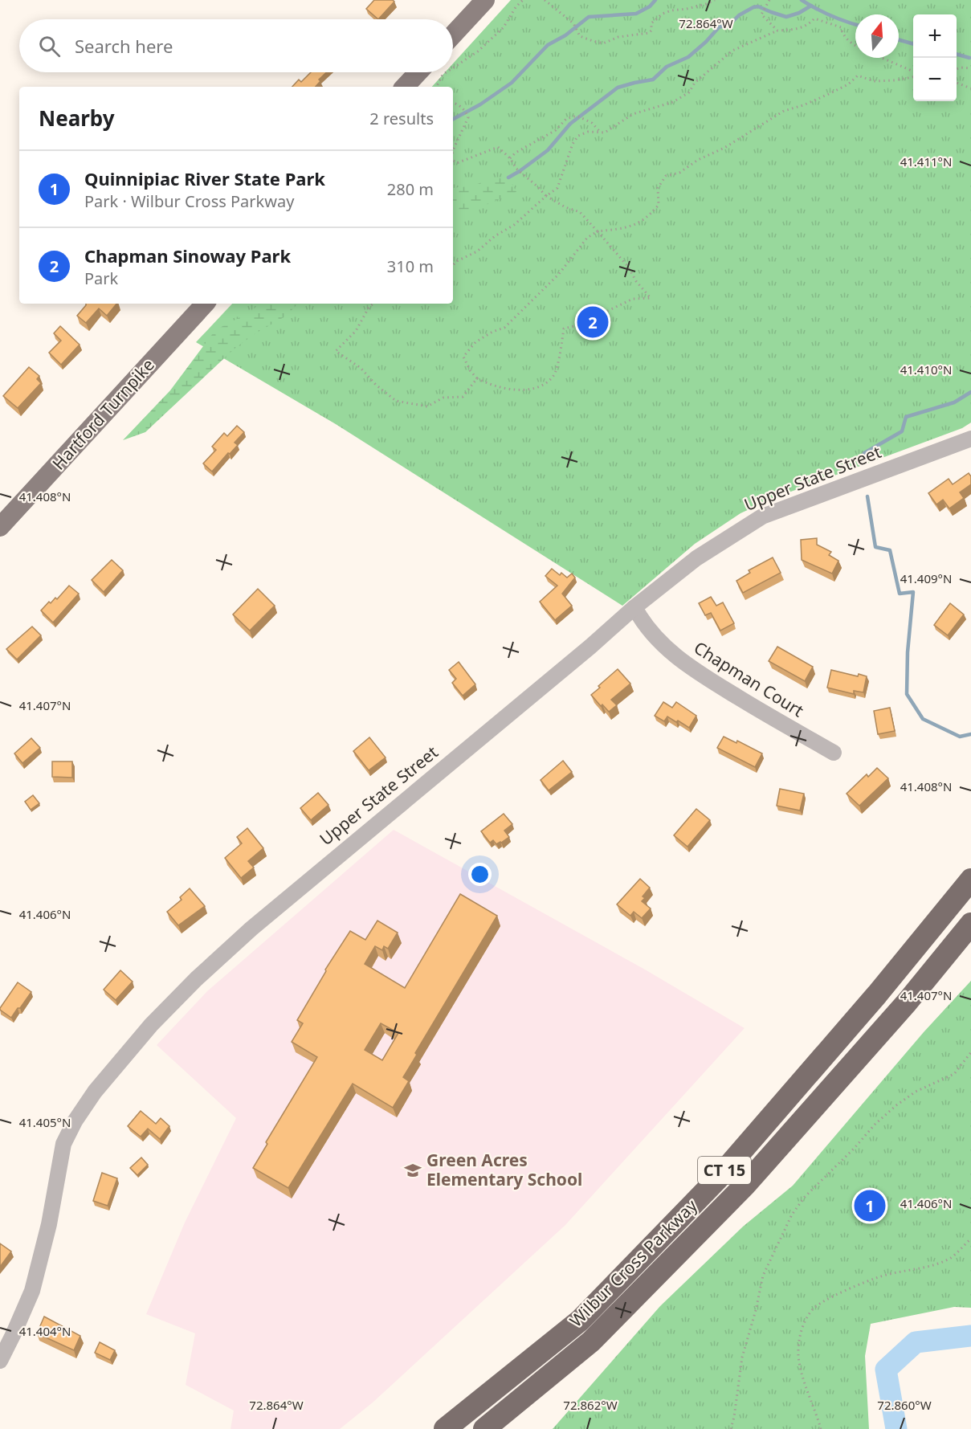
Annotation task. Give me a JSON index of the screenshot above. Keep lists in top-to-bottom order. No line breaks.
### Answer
{"streets":{"highway":["CT 15","Wilbur Cross Parkway"],"main road":["Hartford Turnpike"],"street":["Upper State Street","Chapman Court"]},"crossings":[["Upper State Street","Chapman Court"]],"places":{"school or university":["Green Acres Elementary School"]},"north":"top","page":{"map_buttons":["+","−"],"search":"Search here","heading":["Nearby","2 results"],"list":[{"mark":"1","name":"Quinnipiac River State Park","note":"Park · Wilbur Cross Parkway","value":"280 m"},{"mark":"2","name":"Chapman Sinoway Park","note":"Park","value":"310 m"}],"pins":["2","1"]},"coordinates":["72.864°W","41.411°N","41.410°N","41.408°N","41.409°N","41.407°N","41.406°N","41.405°N","41.404°N","72.862°W","72.860°W"]}
